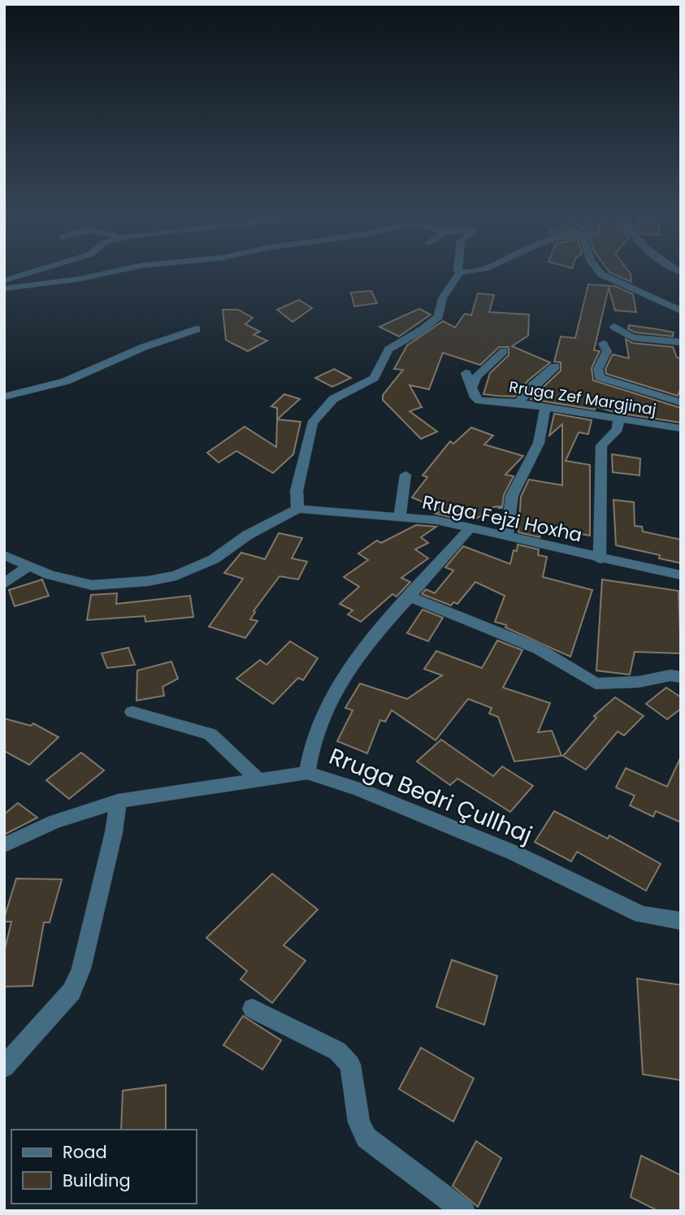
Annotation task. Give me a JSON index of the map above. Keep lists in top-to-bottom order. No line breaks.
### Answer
{"streets":{"street":["Rruga Zef Margjinaj","Rruga Fejzi Hoxha","Rruga Bedri Çullhaj"]},"legend":["Road","Building"]}
